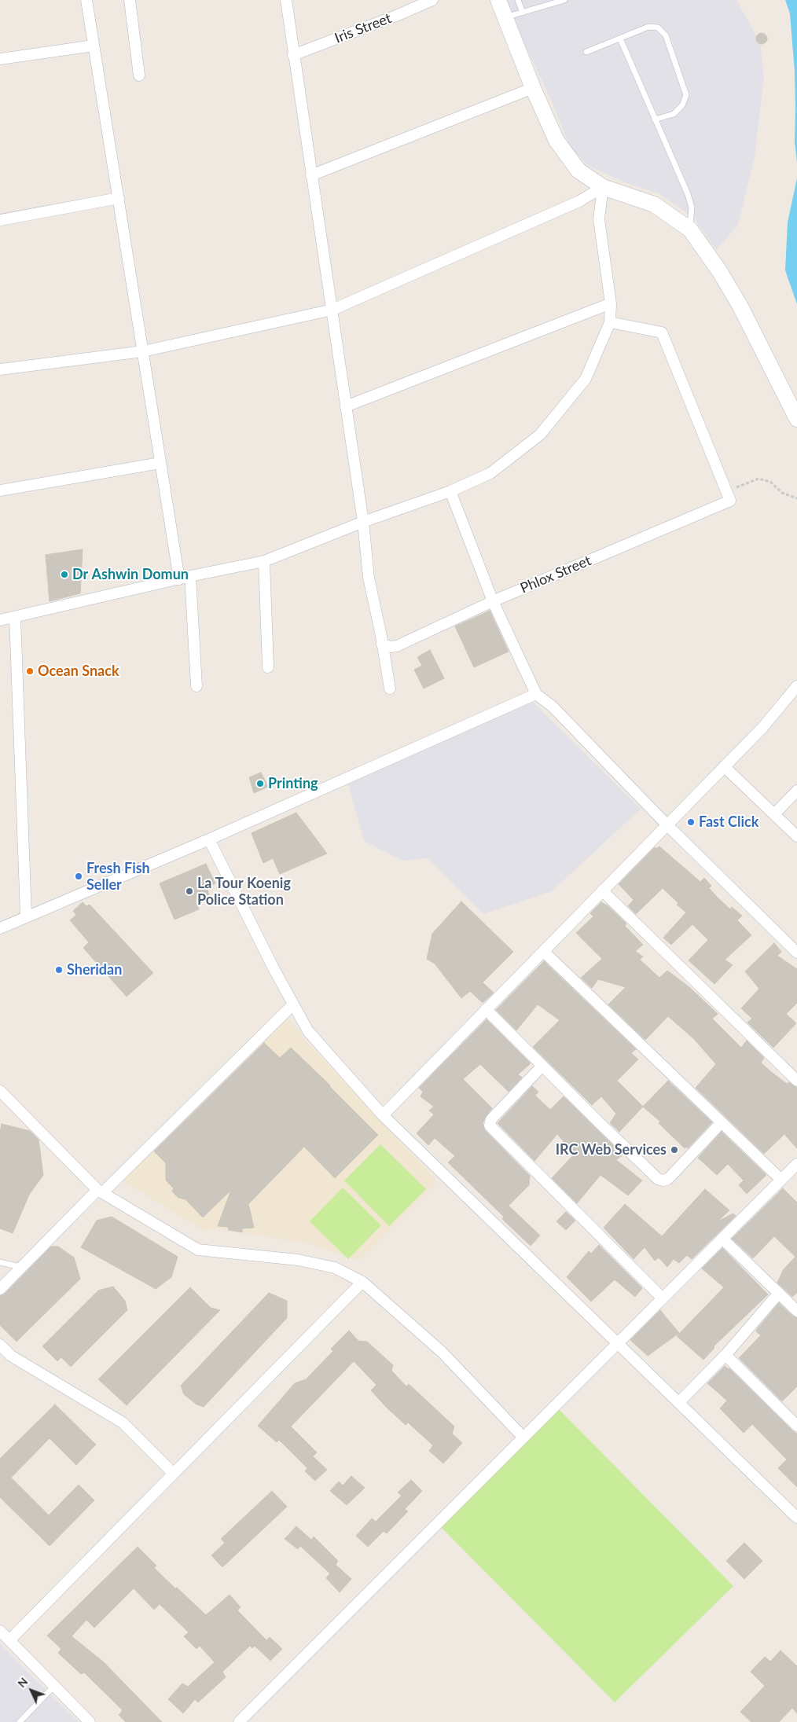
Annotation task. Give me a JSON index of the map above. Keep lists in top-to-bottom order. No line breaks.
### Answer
{"streets":{"street":["Iris Street","Phlox Street"]},"places":["Dr Ashwin Domun","Ocean Snack","Printing","Fast Click","Fresh Fish Seller","La Tour Koenig Police Station","Sheridan","IRC Web Services"],"north":"top left"}
